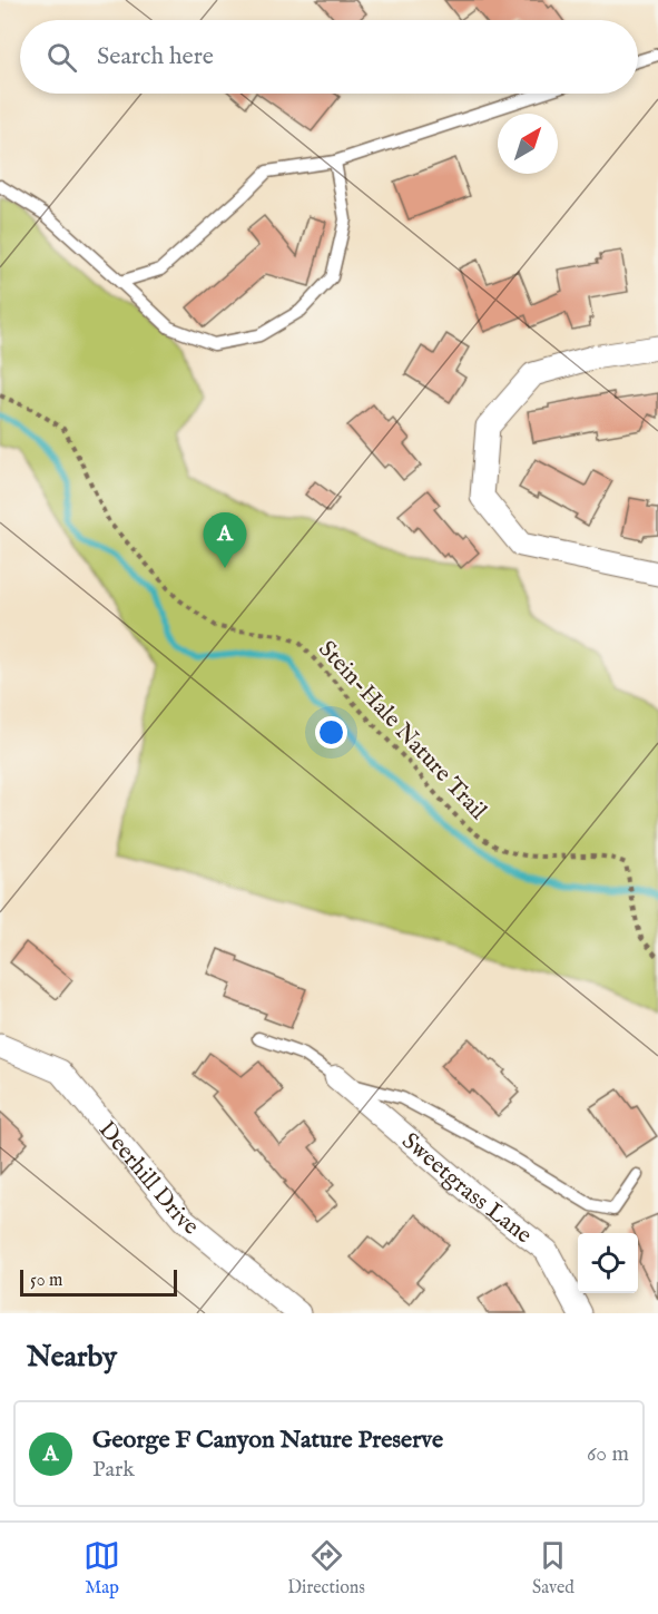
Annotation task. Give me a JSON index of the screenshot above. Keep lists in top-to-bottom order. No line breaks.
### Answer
{"streets":{"street":["Deerhill Drive","Sweetgrass Lane"],"path":["Stein-Hale Nature Trail"]},"scale_bar":"50 m","north":"top right","page":{"search":"Search here","pins":"A","scale":"50 m","heading":"Nearby","list":[{"mark":"A","name":"George F Canyon Nature Preserve","note":"Park","value":"60 m"}],"nav":["Map","Directions","Saved"]}}
